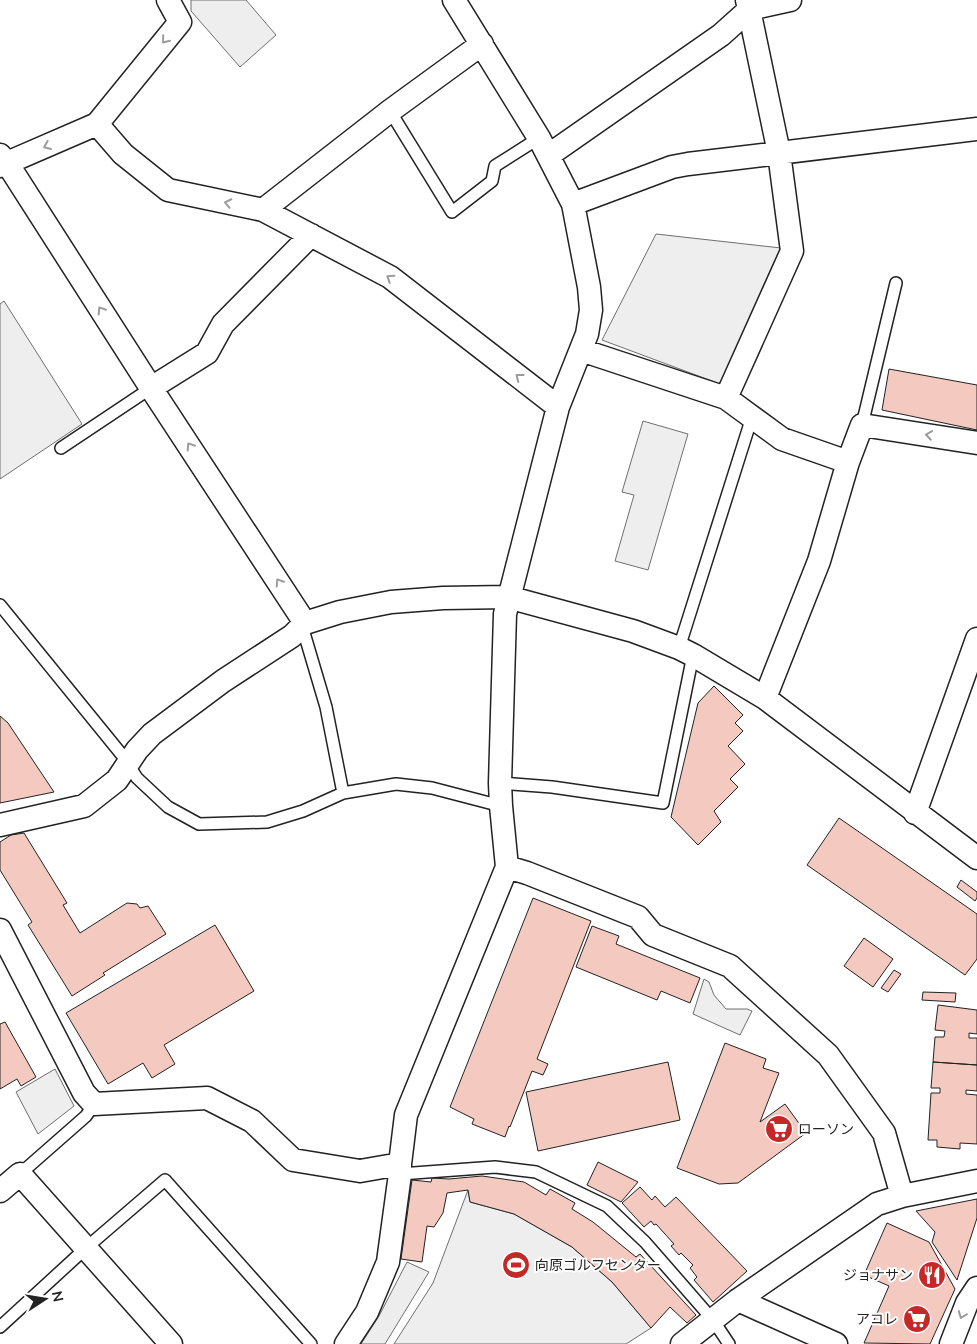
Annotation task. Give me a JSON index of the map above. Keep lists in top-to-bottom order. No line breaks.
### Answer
{"places":{"supermarket":["ローソン","アコレ"],"sports":["向原ゴルフセンター"],"restaurant":["ジョナサン"]},"north":"right"}
